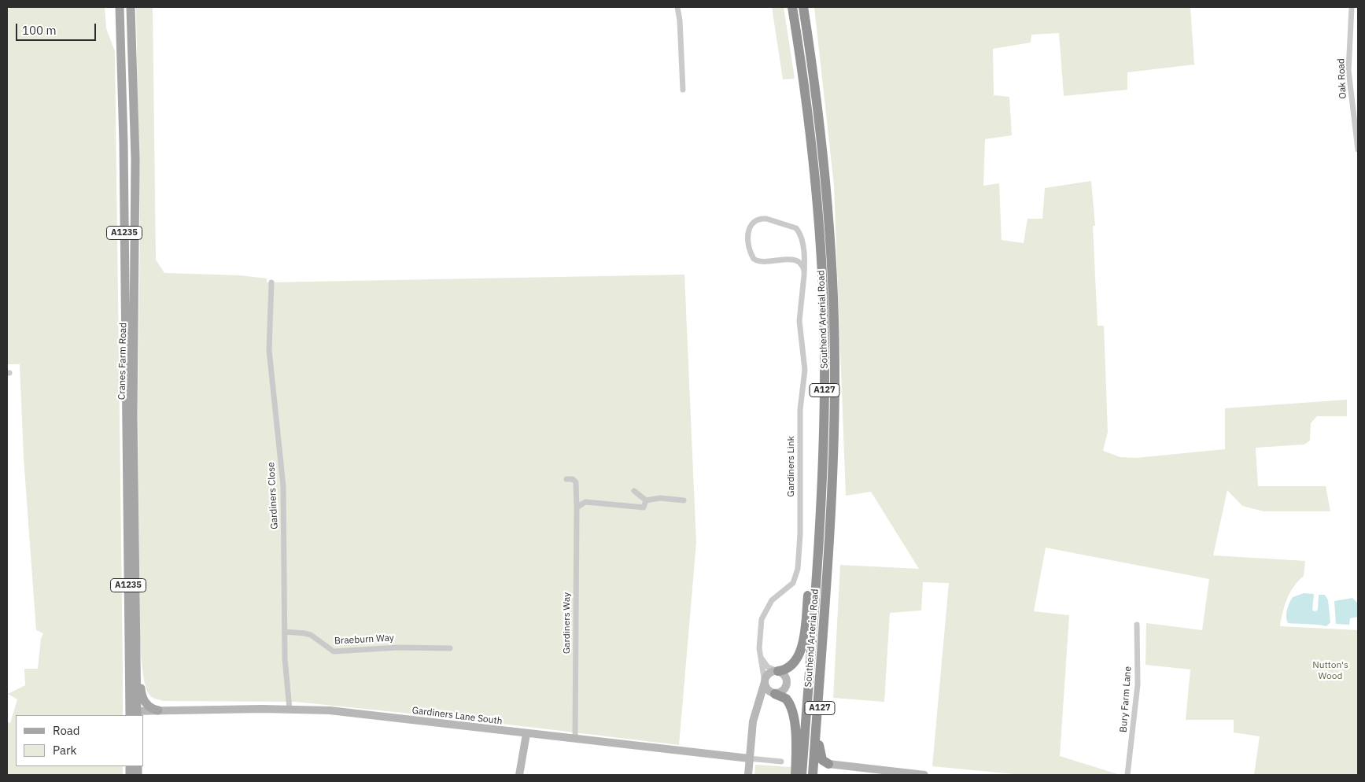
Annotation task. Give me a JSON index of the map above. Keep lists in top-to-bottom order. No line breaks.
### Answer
{"streets":{"highway":["Southend Arterial Road","A127"],"main road":["A1235","Cranes Farm Road"],"street":["Oak Road","Gardiners Link","Gardiners Close","Gardiners Way","Braeburn Way","Bury Farm Lane","Gardiners Lane South"]},"crossings":[["A1235","Cranes Farm Road"],["A1235","Gardiners Lane South"],["Southend Arterial Road","A127"],["Cranes Farm Road","Gardiners Lane South"],["A127","Gardiners Link"],["Gardiners Close","Braeburn Way"],["Gardiners Close","Gardiners Lane South"],["Gardiners Way","Gardiners Lane South"]],"parks":["Nutton's Wood"],"legend":["Road","Park"],"scale_bar":"100 m"}
